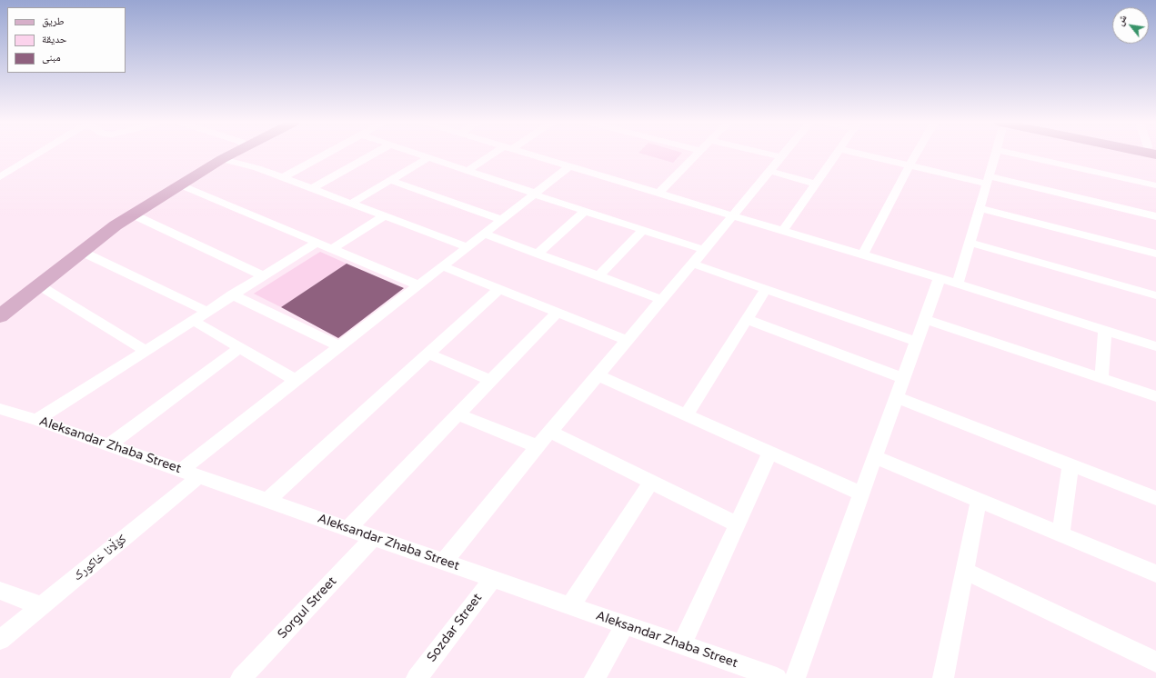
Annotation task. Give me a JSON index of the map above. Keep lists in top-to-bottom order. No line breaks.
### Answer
{"streets":{"street":["Aleksandar Zhaba Street","کۆڵانا خاکورک","Sorgul Street","Sozdar Street"]},"crossings":[["Aleksandar Zhaba Street","کۆڵانا خاکورک"],["Aleksandar Zhaba Street","Sorgul Street"],["Aleksandar Zhaba Street","Sozdar Street"]],"legend":["طريق","حديقة","مبنى"],"north":"top left"}
